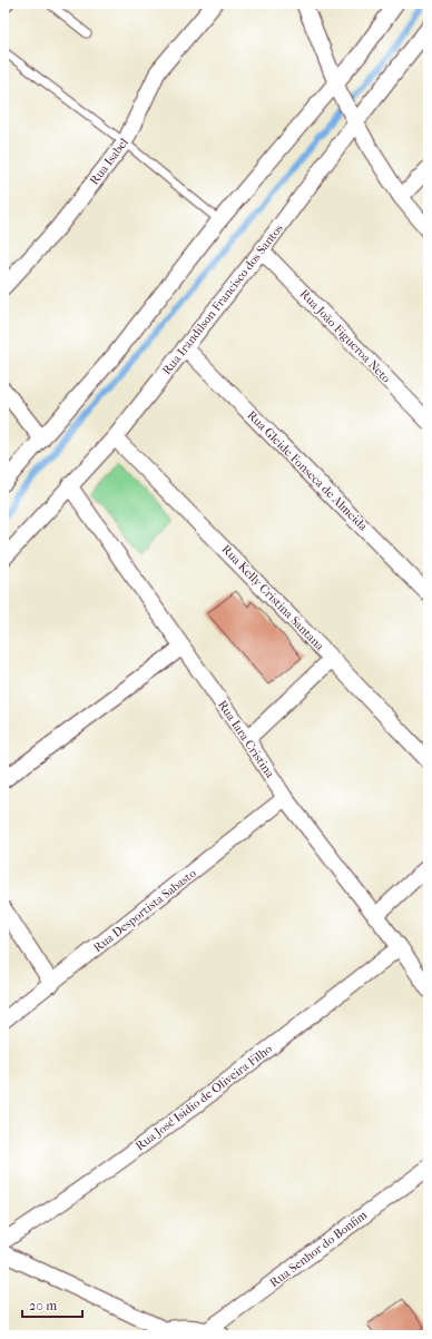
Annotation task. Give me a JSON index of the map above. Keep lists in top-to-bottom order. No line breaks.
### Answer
{"streets":{"street":["Rua Isabel","Rua Irandilson Francisco dos Santos","Rua João Figueroa Neto","Rua Gleide Fonseca de Almeida","Rua Kelly Cristina Santana","Rua Iara Cristina","Rua Desportista Sabasto","Rua José Isidio de Oliveira Filho","Rua Senhor do Bonfim"]},"crossings":[["Rua Irandilson Francisco dos Santos","Rua João Figueroa Neto"],["Rua Irandilson Francisco dos Santos","Rua Gleide Fonseca de Almeida"],["Rua Irandilson Francisco dos Santos","Rua Kelly Cristina Santana"],["Rua Irandilson Francisco dos Santos","Rua Iara Cristina"],["Rua Iara Cristina","Rua Desportista Sabasto"],["Rua Iara Cristina","Rua José Isidio de Oliveira Filho"]],"scale_bar":"20 m"}
